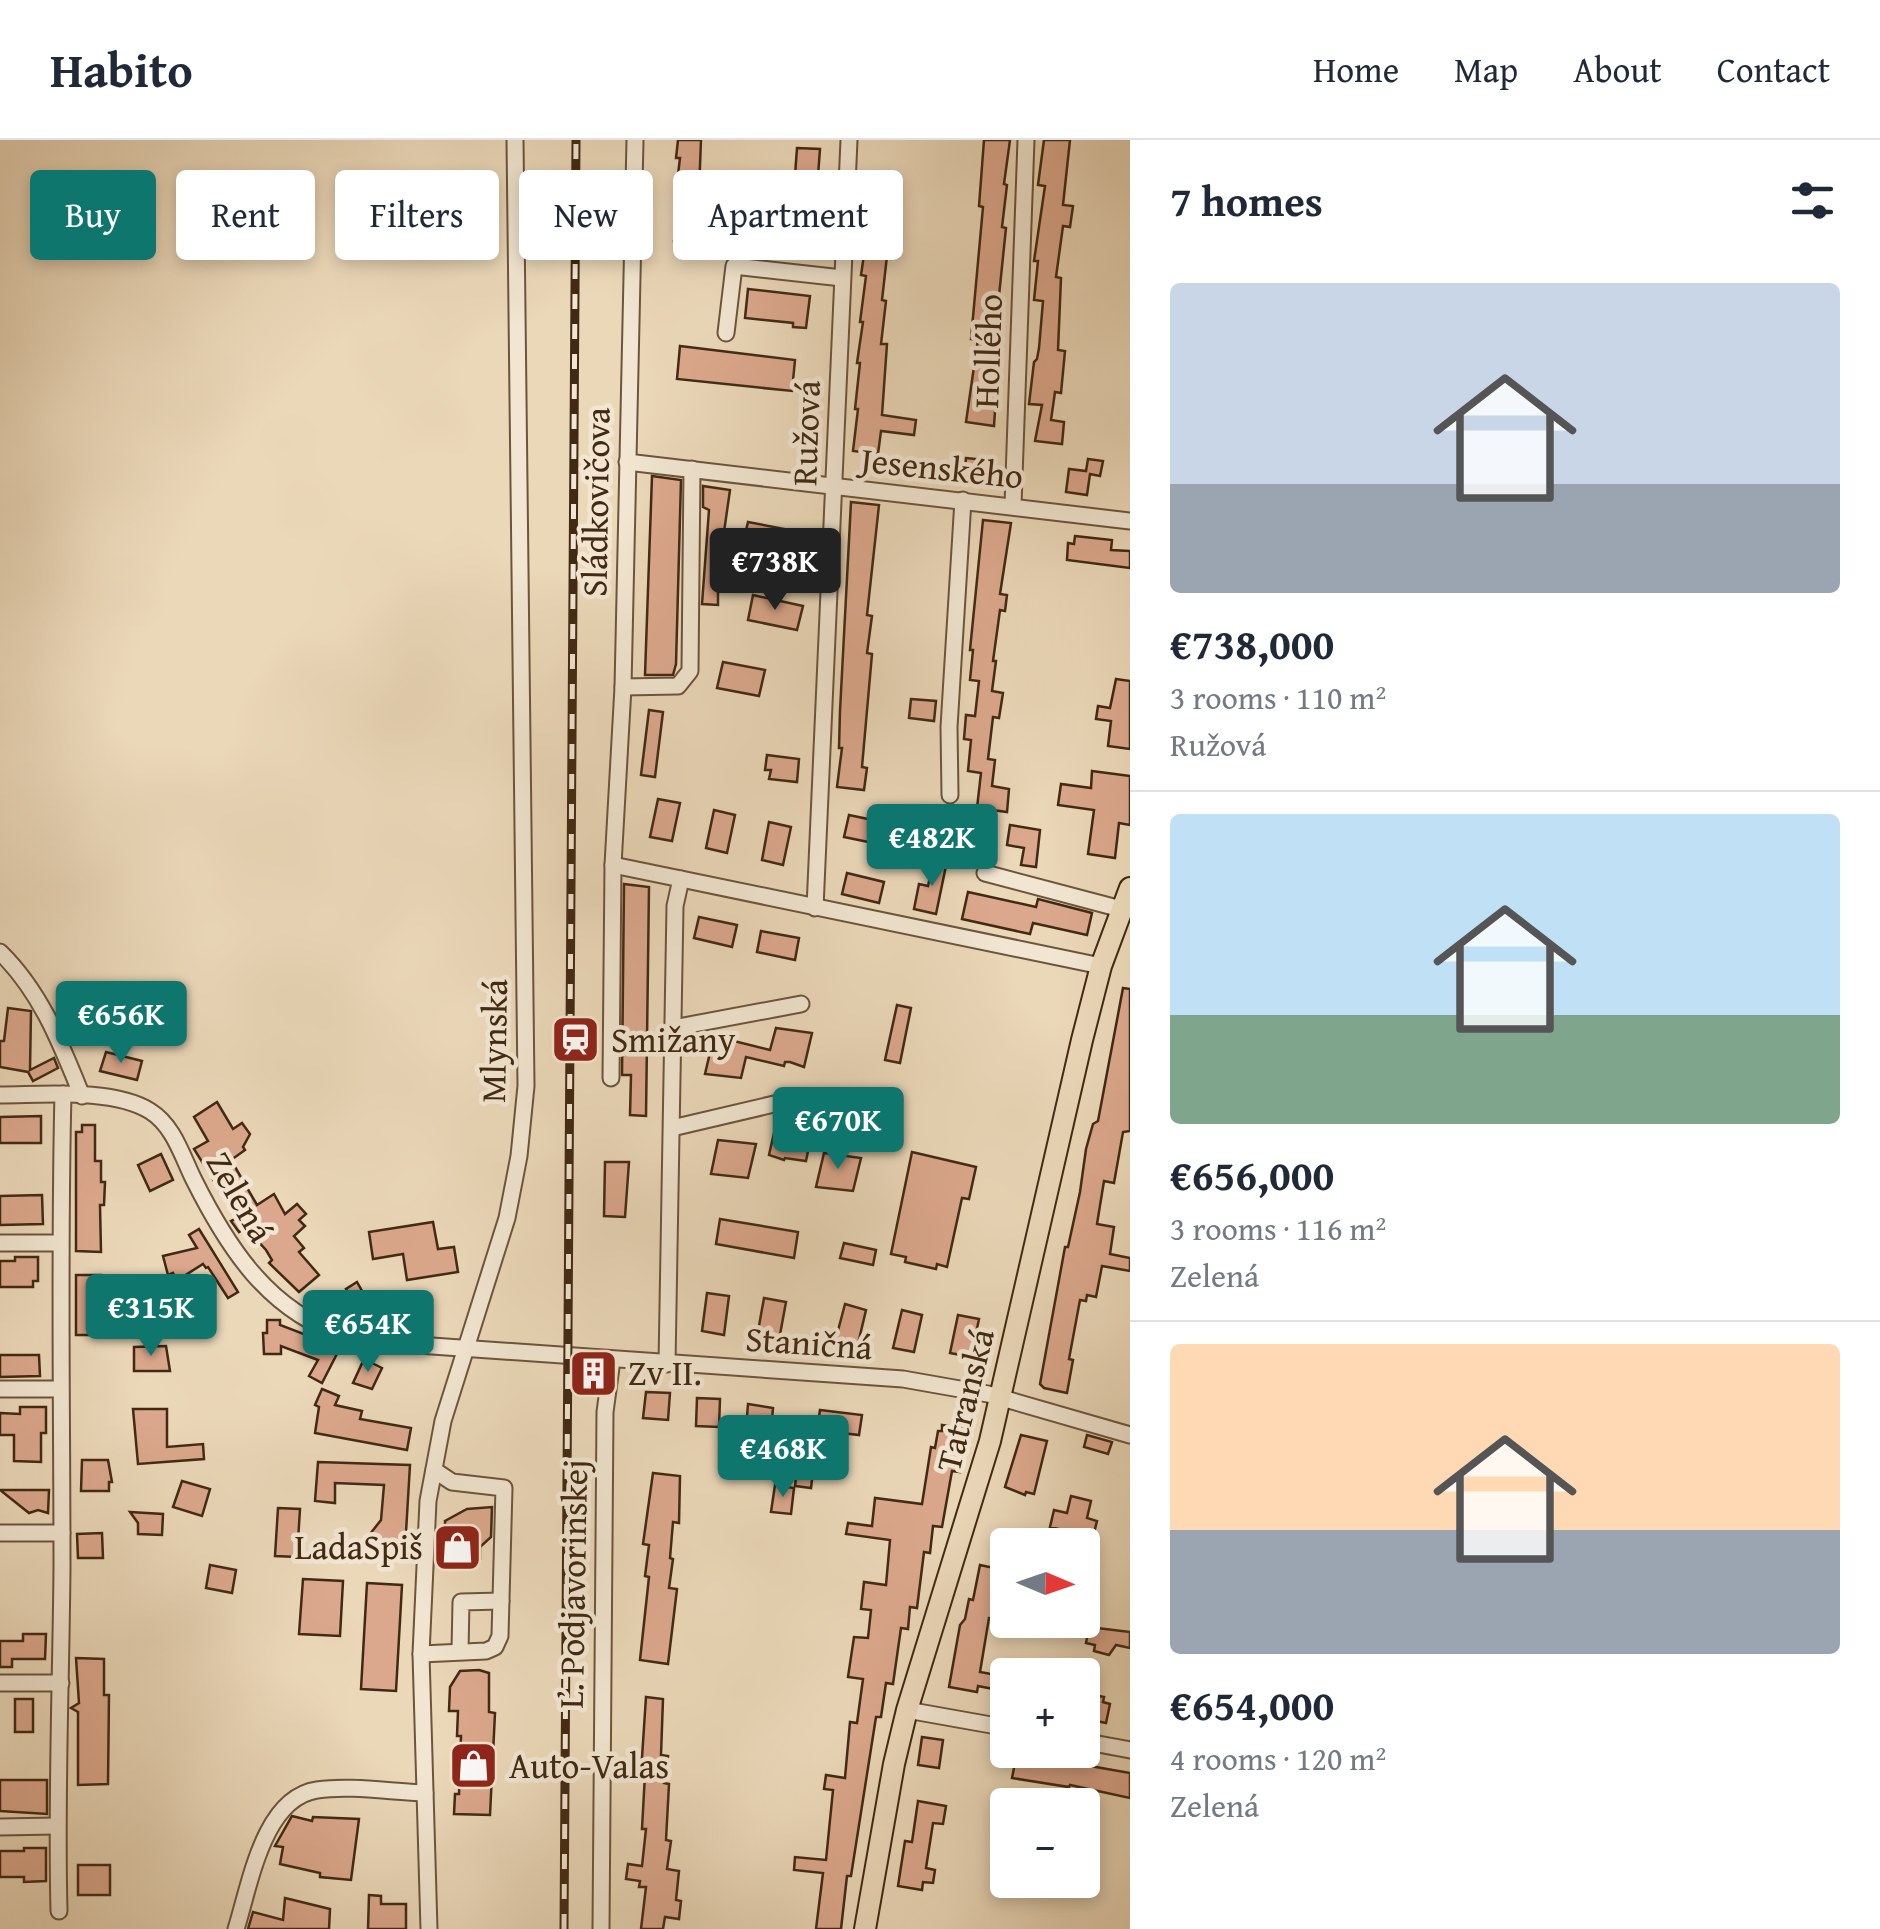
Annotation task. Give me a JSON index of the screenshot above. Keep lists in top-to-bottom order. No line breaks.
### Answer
{"streets":{"main road":["Tatranská"],"street":["Hollého","Ružová","Jesenského","Sládkovičova","Mlynská","Zelená","Staničná","Ľ. Podjavorinskej"]},"crossings":[["Hollého","Jesenského"],["Ružová","Jesenského"],["Jesenského","Sládkovičova"],["Mlynská","Zelená"],["Zelená","Staničná"],["Zelená","Ľ. Podjavorinskej"],["Staničná","Tatranská"],["Staničná","Ľ. Podjavorinskej"]],"places":{"station":["Smižany"],"building":["Zv II."],"shop":["LadaSpiš","Auto-Valas"]},"north":"right","page":{"header":"Habito","nav":["Home","Map","About","Contact"],"heading":"7 homes","chip":["Buy","Rent","Filters","New","Apartment"],"list":[{"name":"€738,000","note":"3 rooms · 110 m² · Ružová"},{"name":"€656,000","note":"3 rooms · 116 m² · Zelená"},{"name":"€654,000","note":"4 rooms · 120 m² · Zelená"}],"price":["€738K","€482K","€656K","€670K","€315K","€654K","€468K"],"map_buttons":["+","−"]}}
